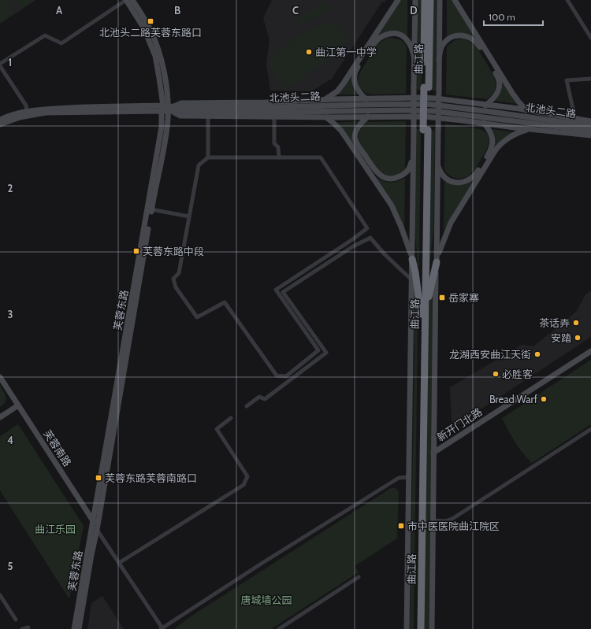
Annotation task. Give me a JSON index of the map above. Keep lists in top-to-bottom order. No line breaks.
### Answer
{"streets":{"highway":["曲江路"],"main road":["北池头二路","芙蓉东路","新开门北路","芙蓉南路"]},"crossings":[["曲江路","新开门北路"],["北池头二路","芙蓉东路"],["芙蓉东路","芙蓉南路"]],"parks":["曲江乐园","唐城墙公园"],"places":{"transit":["北池头二路芙蓉东路口","芙蓉东路中段","岳家寨","芙蓉东路芙蓉南路口","市中医医院曲江院区"],"other":["曲江第一中学","茶话弄","安踏","龙湖西安曲江天街","必胜客","Bread Warf"]},"scale_bar":"100 m","grid":{"columns":["A","B","C","D"],"rows":["1","2","3","4","5"]}}
